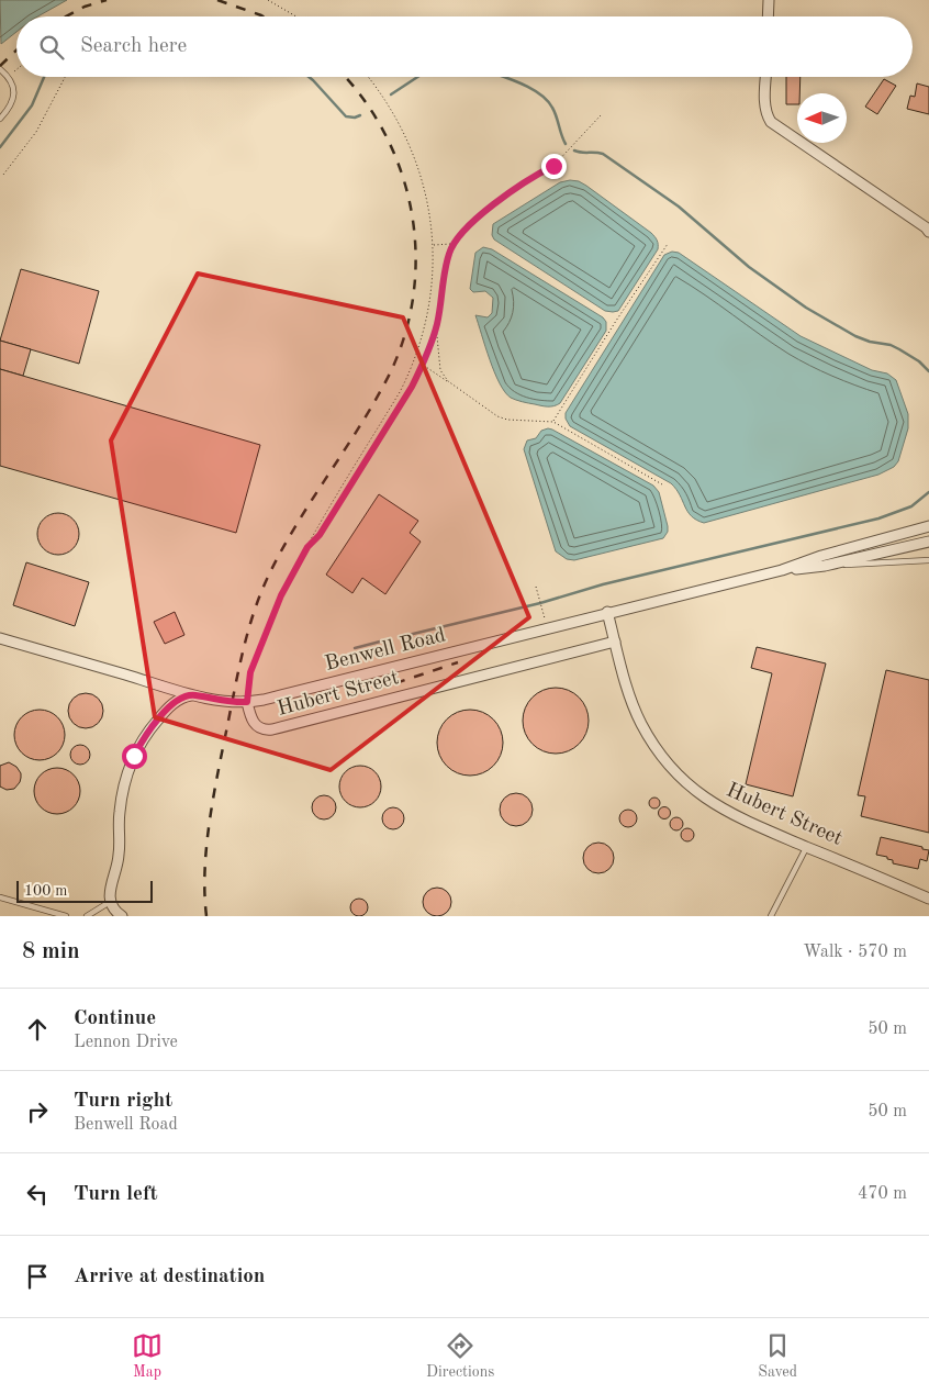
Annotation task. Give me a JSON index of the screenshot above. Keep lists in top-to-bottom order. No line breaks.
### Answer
{"streets":{"street":["Benwell Road","Hubert Street"]},"crossings":[["Benwell Road","Hubert Street"]],"scale_bar":"100 m","north":"left","page":{"search":"Search here","scale":"100 m","heading":["8 min","Walk · 570 m"],"list":[["Continue","Lennon Drive","50 m"],["Turn right","Benwell Road","50 m"],["Turn left","470 m"],"Arrive at destination"],"nav":["Map","Directions","Saved"]}}
